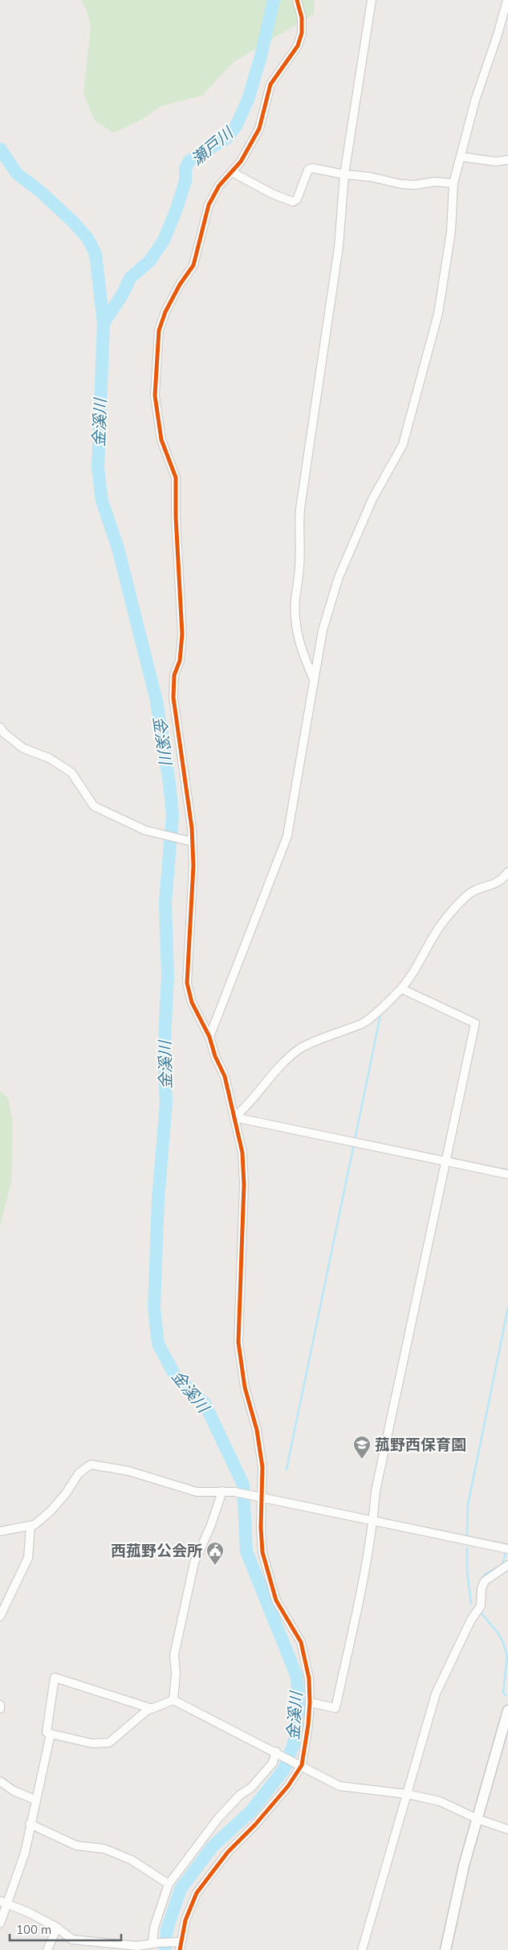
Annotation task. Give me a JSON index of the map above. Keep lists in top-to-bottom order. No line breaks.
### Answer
{"water":["瀬戸川","金溪川"],"places":{"school or university":["菰野西保育園"],"public building":["西菰野公会所"]},"scale_bar":"100 m"}
